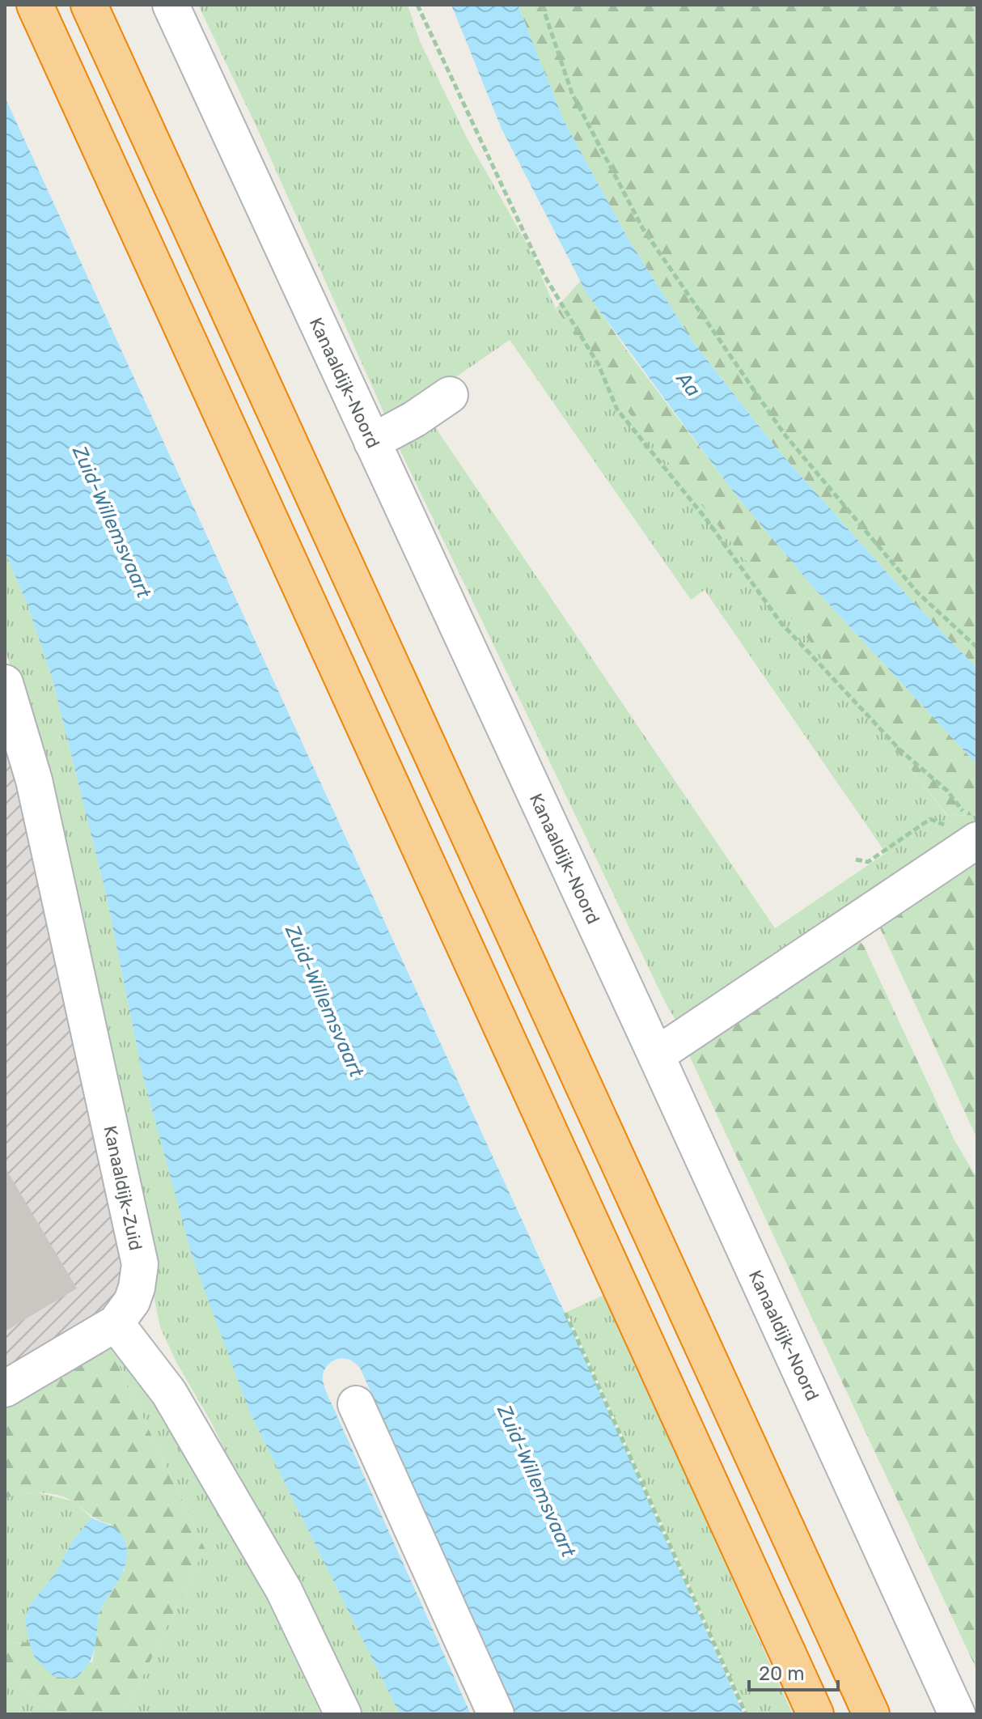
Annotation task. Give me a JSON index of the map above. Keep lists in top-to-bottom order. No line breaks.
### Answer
{"streets":{"street":["Kanaaldijk-Noord","Kanaaldijk-Zuid"]},"water":["Aa","Zuid-Willemsvaart"],"scale_bar":"20 m"}
